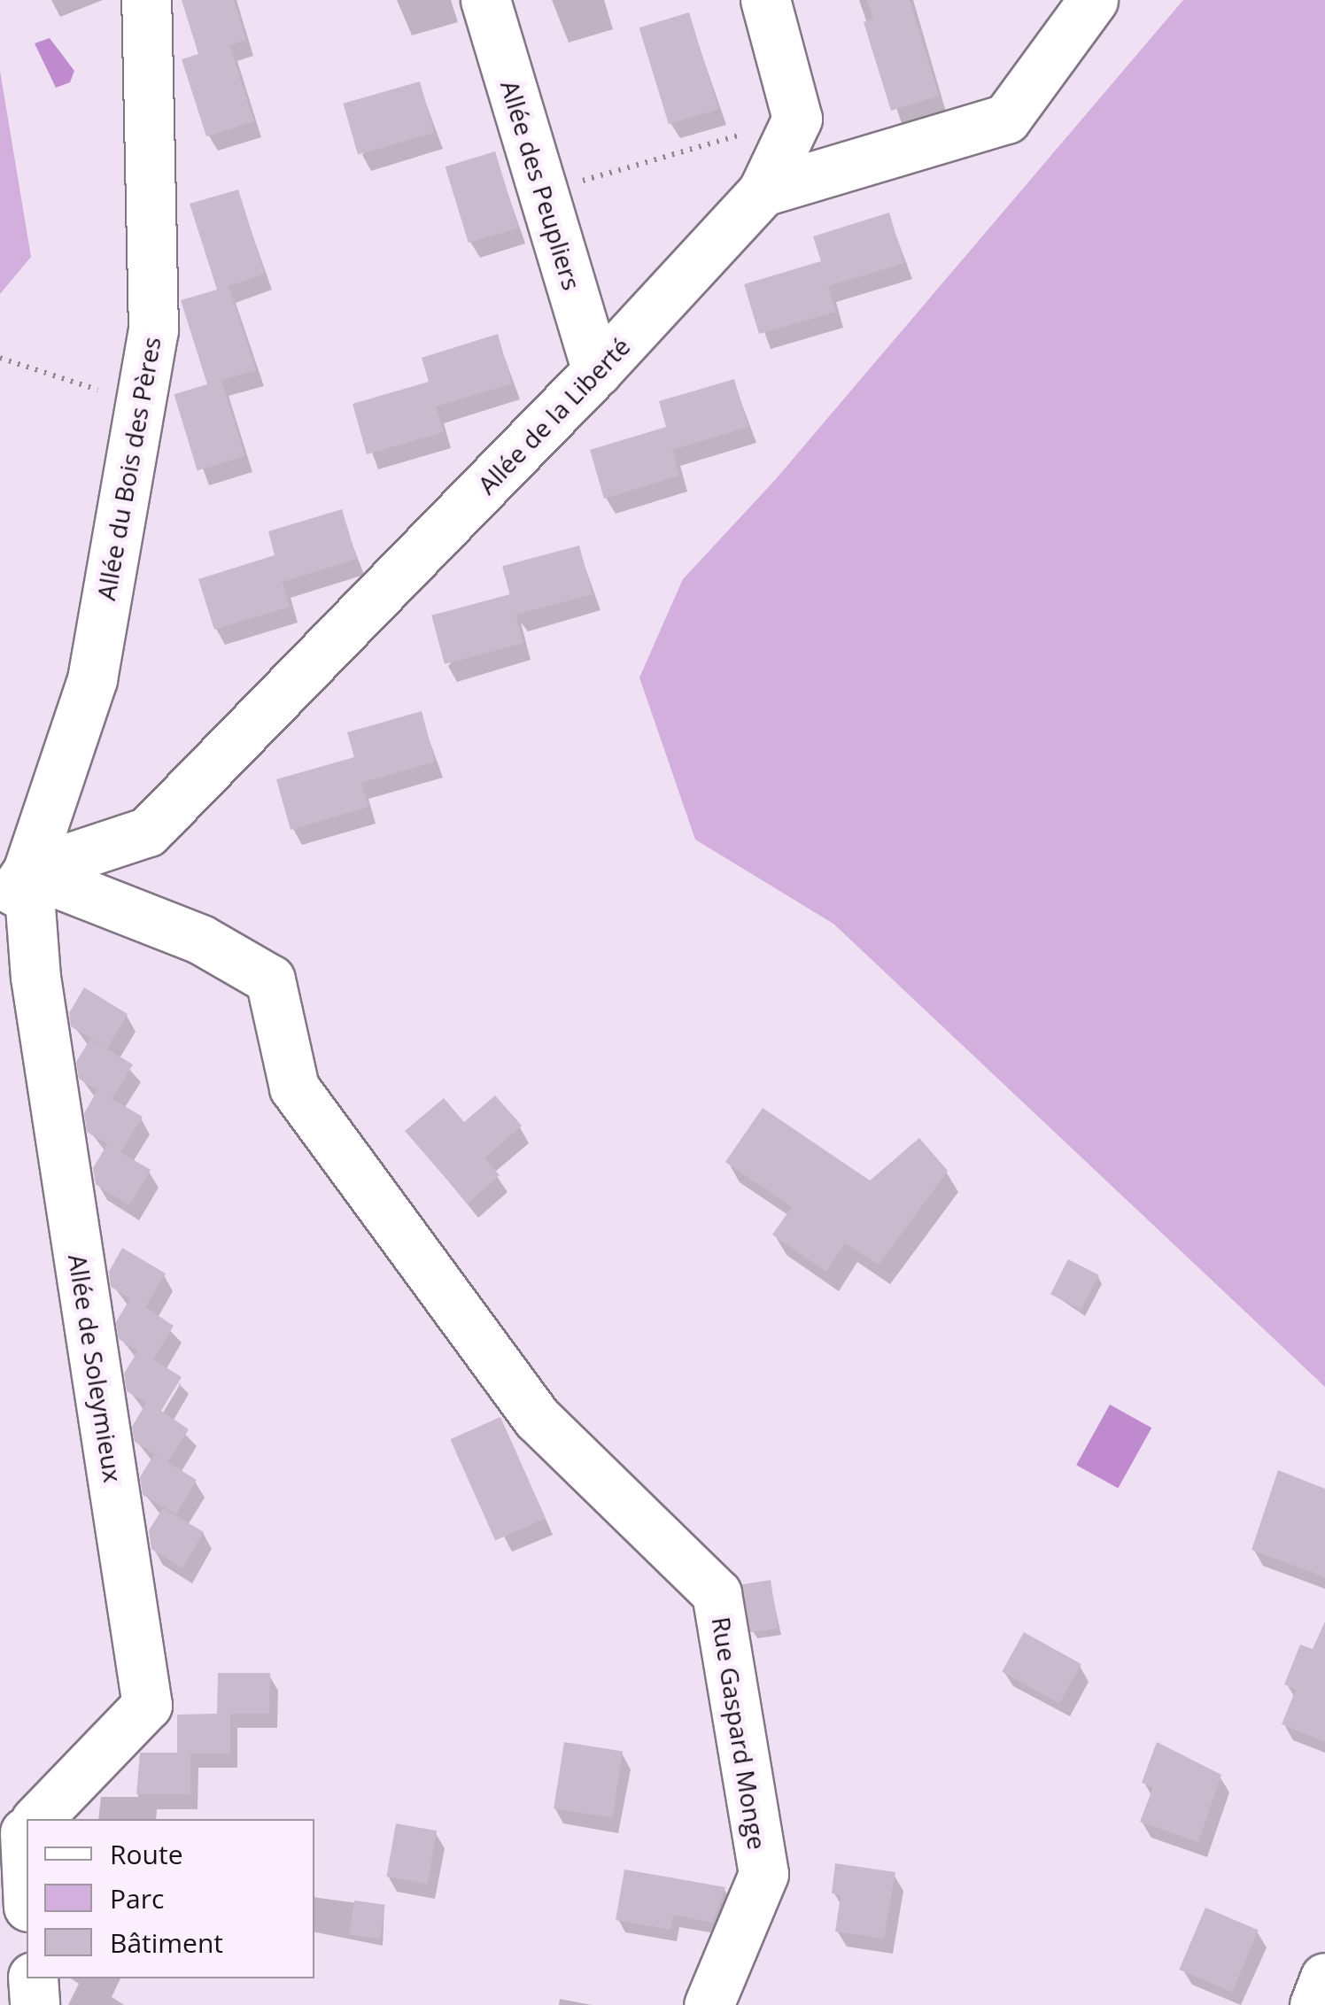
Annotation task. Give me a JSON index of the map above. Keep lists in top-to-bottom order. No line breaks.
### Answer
{"streets":{"street":["Allée des Peupliers","Allée de la Liberté","Allée du Bois des Pères","Allée de Soleymieux","Rue Gaspard Monge"]},"crossings":[["Allée des Peupliers","Allée de la Liberté"],["Allée de la Liberté","Allée du Bois des Pères"],["Allée de la Liberté","Allée de Soleymieux"],["Allée de la Liberté","Rue Gaspard Monge"],["Allée du Bois des Pères","Allée de Soleymieux"],["Allée du Bois des Pères","Rue Gaspard Monge"],["Allée de Soleymieux","Rue Gaspard Monge"]],"legend":["Route","Parc","Bâtiment"]}
